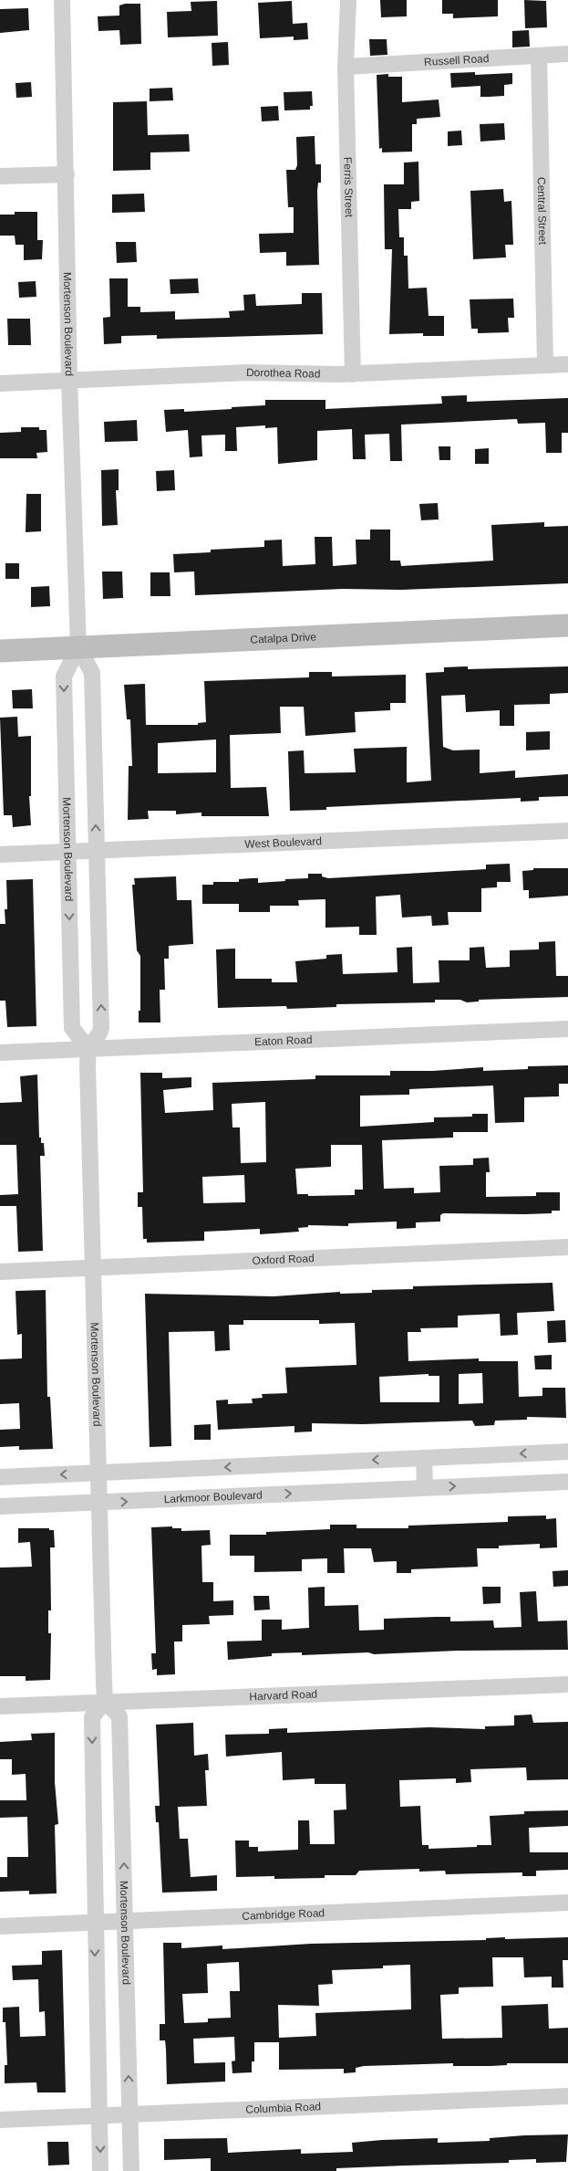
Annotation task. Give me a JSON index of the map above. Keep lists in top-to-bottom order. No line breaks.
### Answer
{"streets":{"street":["Russell Road","Ferris Street","Central Street","Mortenson Boulevard","Dorothea Road","Catalpa Drive","West Boulevard","Eaton Road","Oxford Road","Larkmoor Boulevard","Harvard Road","Cambridge Road","Columbia Road"]},"crossings":[["Russell Road","Ferris Street"],["Russell Road","Central Street"],["Ferris Street","Dorothea Road"],["Central Street","Dorothea Road"],["Mortenson Boulevard","Dorothea Road"],["Mortenson Boulevard","Catalpa Drive"],["Mortenson Boulevard","West Boulevard"],["Mortenson Boulevard","Eaton Road"],["Mortenson Boulevard","Oxford Road"],["Mortenson Boulevard","Larkmoor Boulevard"],["Mortenson Boulevard","Harvard Road"],["Mortenson Boulevard","Cambridge Road"],["Mortenson Boulevard","Columbia Road"]]}
